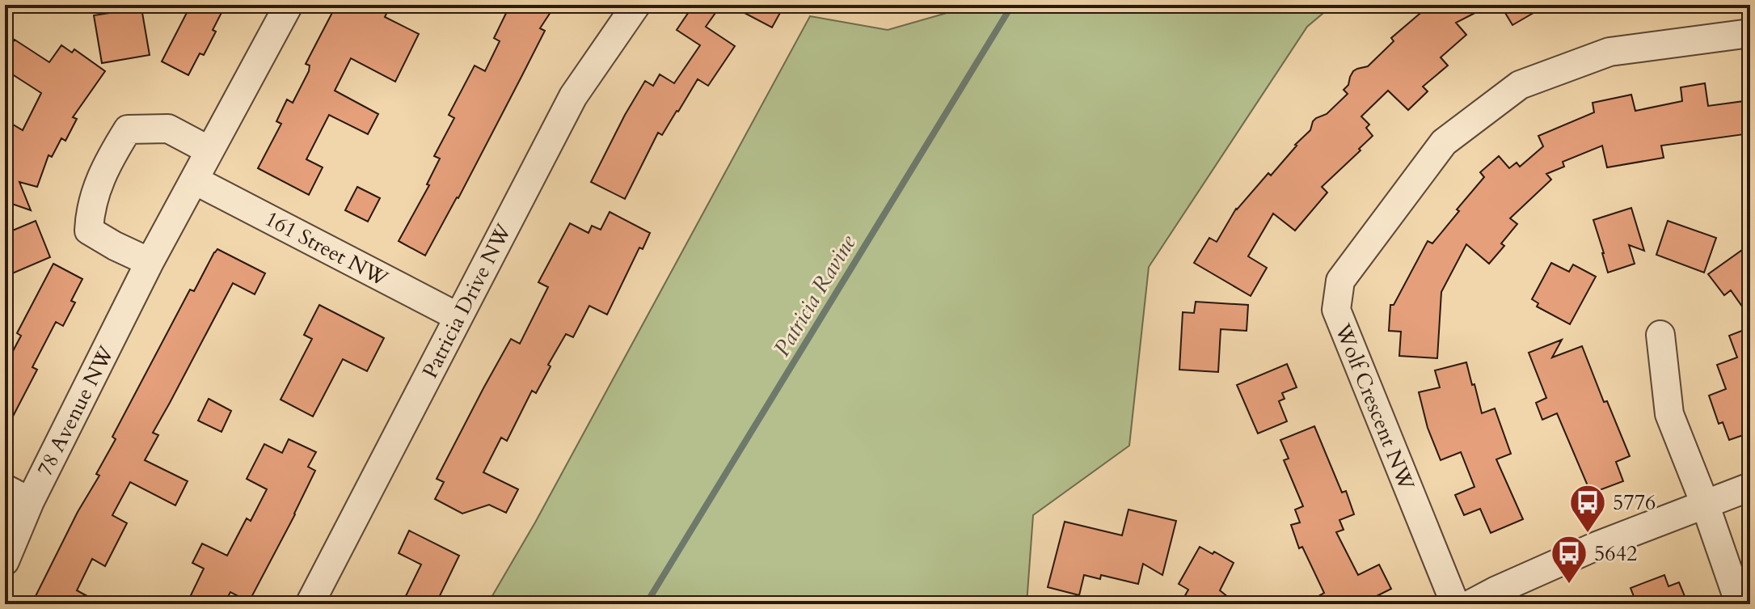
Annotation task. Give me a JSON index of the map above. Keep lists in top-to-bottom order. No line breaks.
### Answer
{"streets":{"street":["161 Street NW","Patricia Drive NW","Wolf Crescent NW","78 Avenue NW"]},"crossings":[["161 Street NW","Patricia Drive NW"],["161 Street NW","78 Avenue NW"]],"water":["Patricia Ravine"],"places":{"bus stop":["5776","5642"]}}
